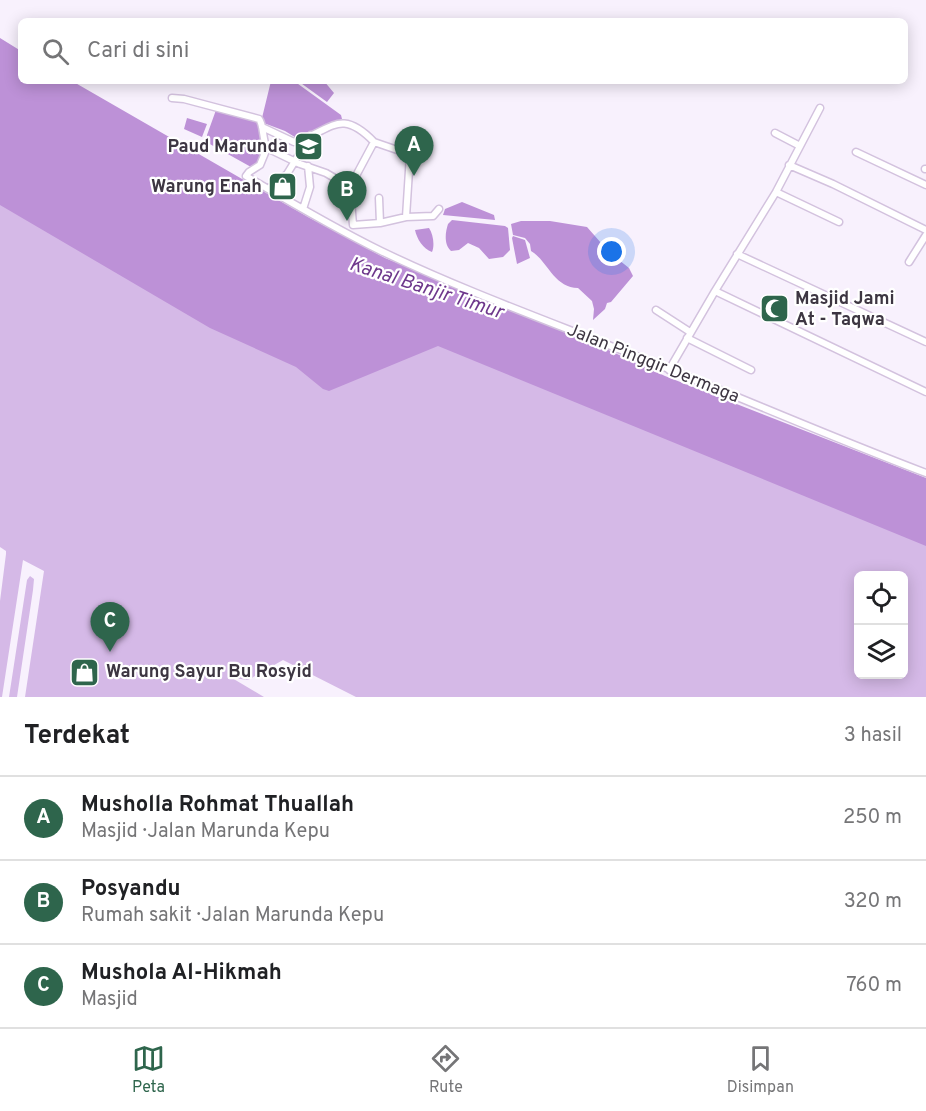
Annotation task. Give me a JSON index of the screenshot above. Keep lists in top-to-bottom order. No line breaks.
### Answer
{"streets":{"street":["Jalan Pinggir Dermaga"]},"water":["Kanal Banjir Timur"],"places":{"school or university":["Paud Marunda"],"shop":["Warung Enah","Warung Sayur Bu Rosyid"],"mosque":["Masjid Jami At - Taqwa"]},"page":{"search":"Cari di sini","pins":["A","B","C"],"heading":["Terdekat","3 hasil"],"list":[{"mark":"A","name":"Musholla Rohmat Thuallah","note":"Masjid · Jalan Marunda Kepu","value":"250 m"},{"mark":"B","name":"Posyandu","note":"Rumah sakit · Jalan Marunda Kepu","value":"320 m"},{"mark":"C","name":"Mushola Al-Hikmah","note":"Masjid","value":"760 m"}],"nav":["Peta","Rute","Disimpan"]}}
